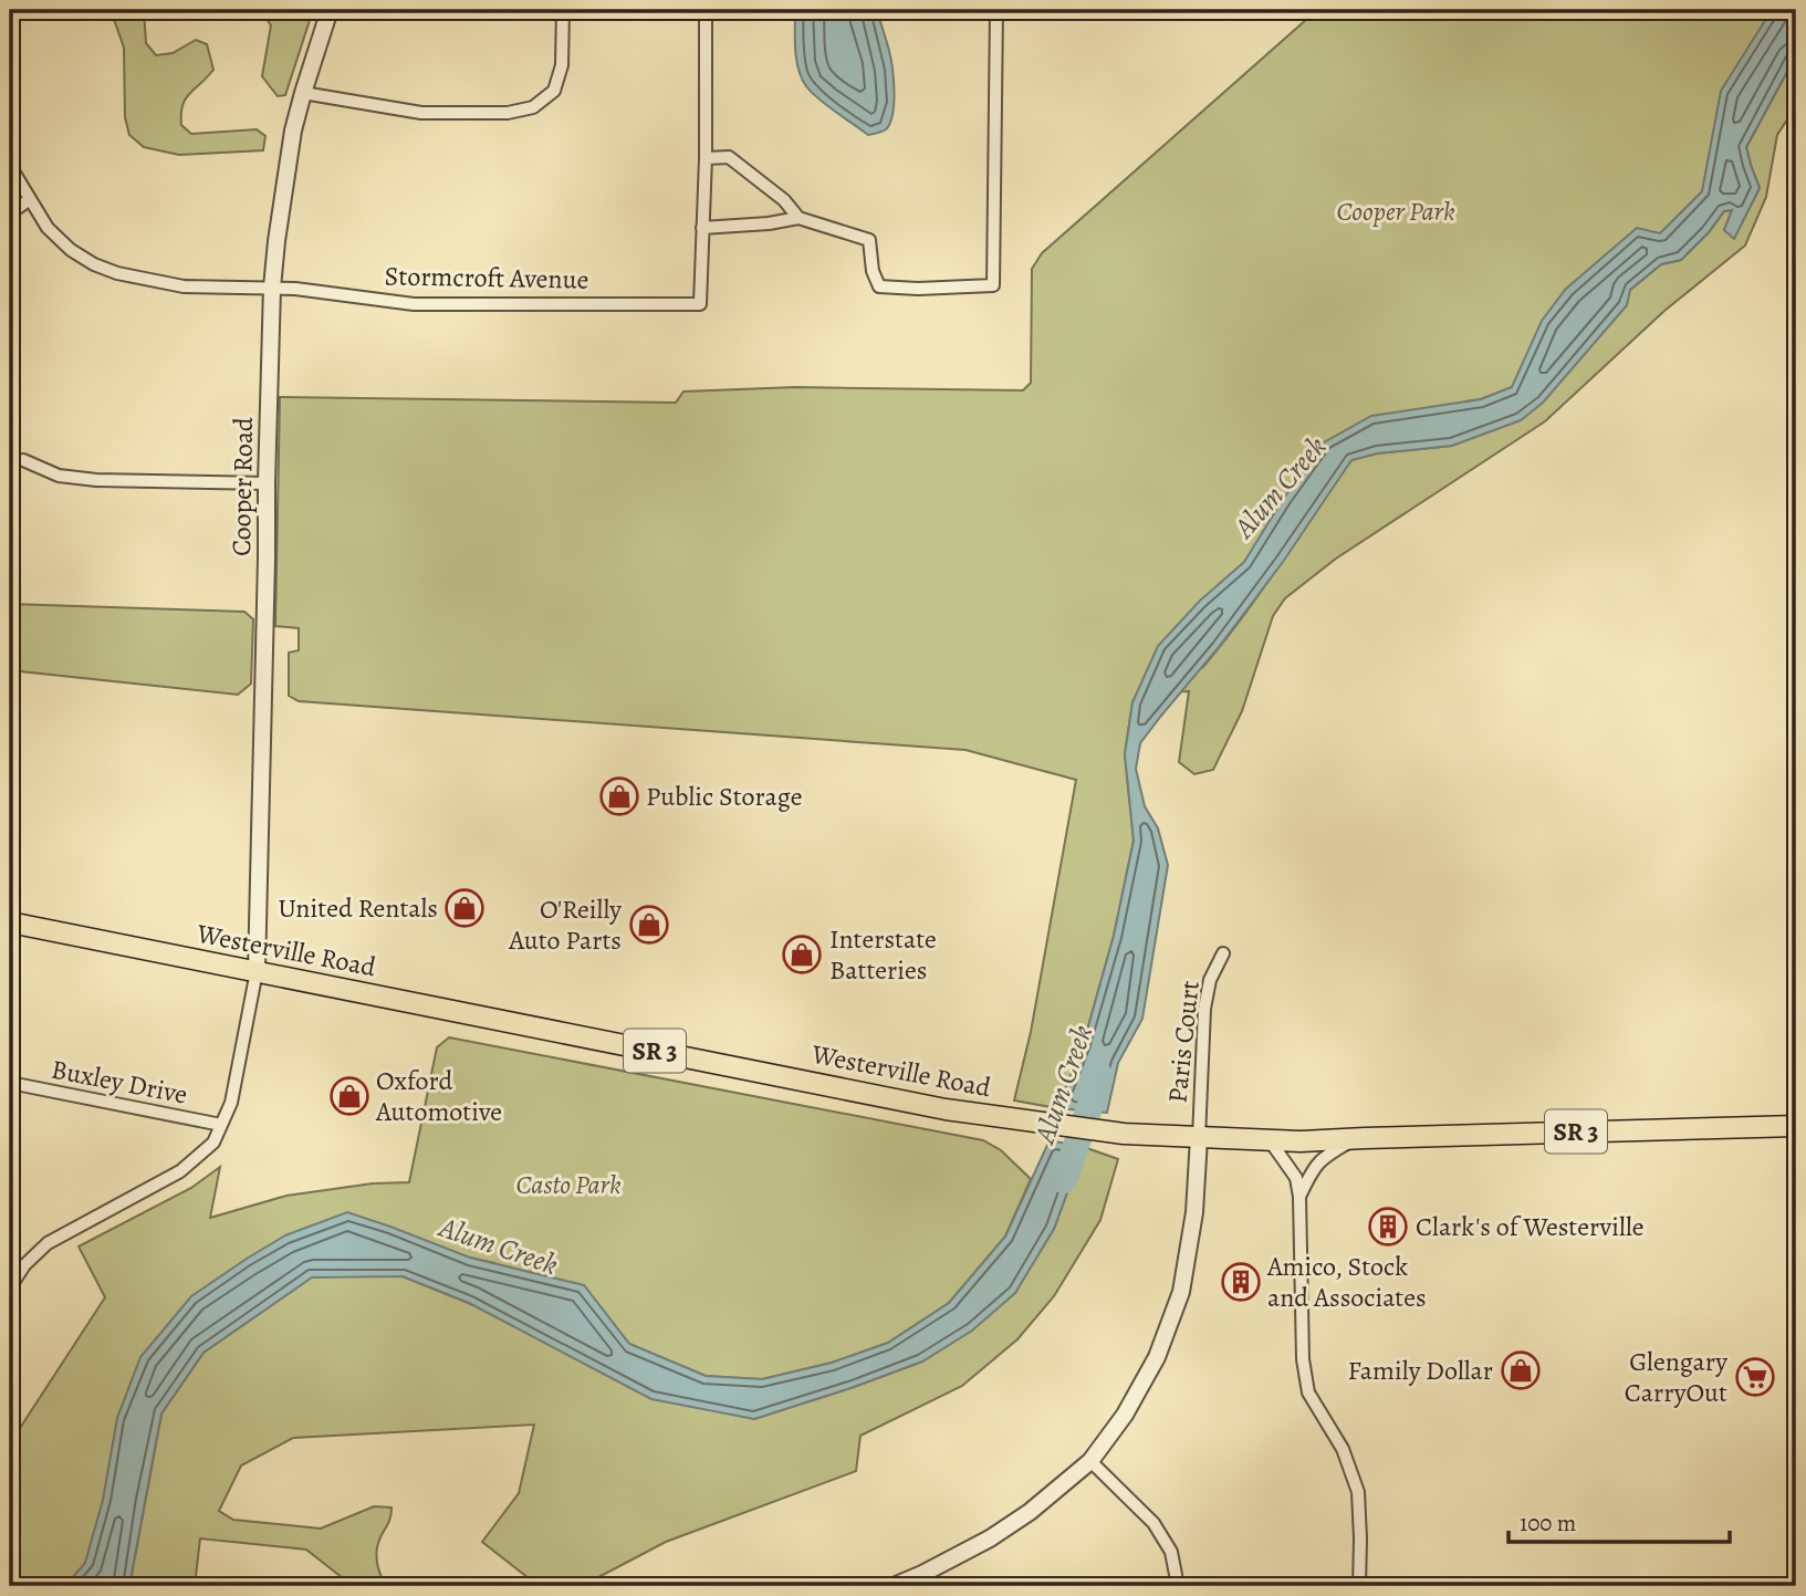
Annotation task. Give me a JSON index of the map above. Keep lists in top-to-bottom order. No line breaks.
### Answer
{"streets":{"main road":["Westerville Road","SR 3"],"street":["Stormcroft Avenue","Cooper Road","Paris Court","Buxley Drive"]},"crossings":[["Stormcroft Avenue","Cooper Road"],["Cooper Road","Westerville Road"],["Westerville Road","Paris Court"]],"water":["Alum Creek"],"parks":["Cooper Park","Casto Park"],"places":{"shop":["Public Storage","United Rentals","O'Reilly Auto Parts","Interstate Batteries","Oxford Automotive","Family Dollar"],"building":["Clark's of Westerville","Amico, Stock and Associates"],"supermarket":["Glengary CarryOut"]},"scale_bar":"100 m"}
